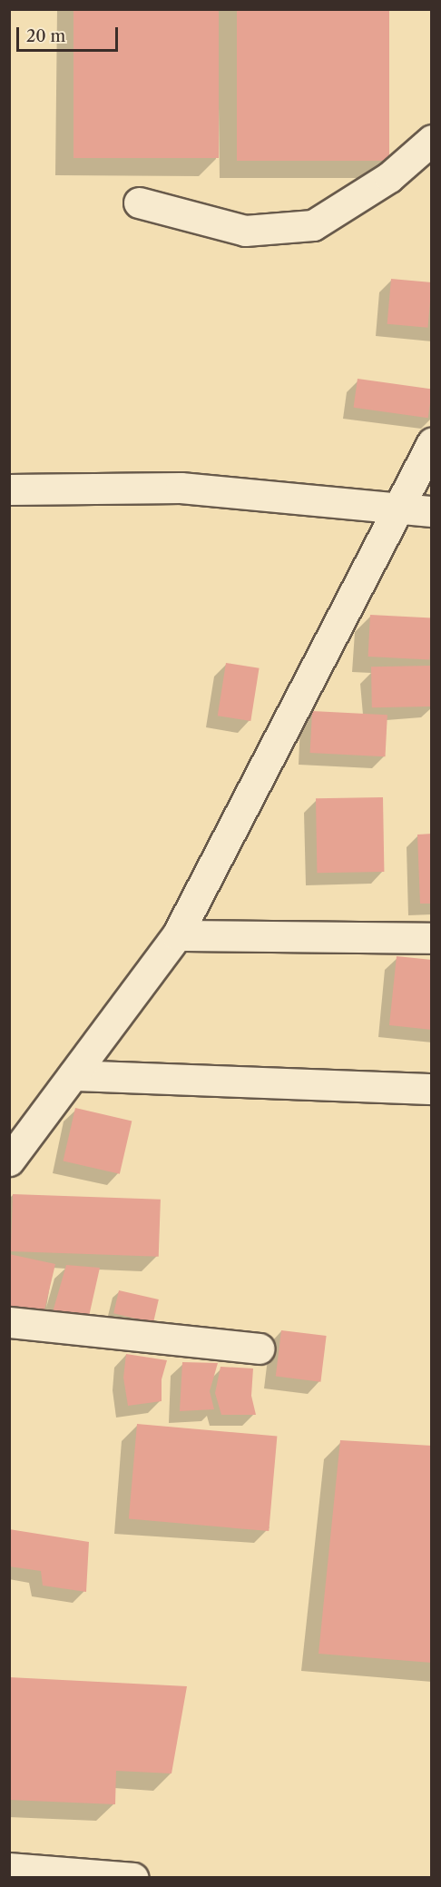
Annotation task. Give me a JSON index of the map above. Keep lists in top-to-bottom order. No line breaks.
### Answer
{"scale_bar":"20 m"}
